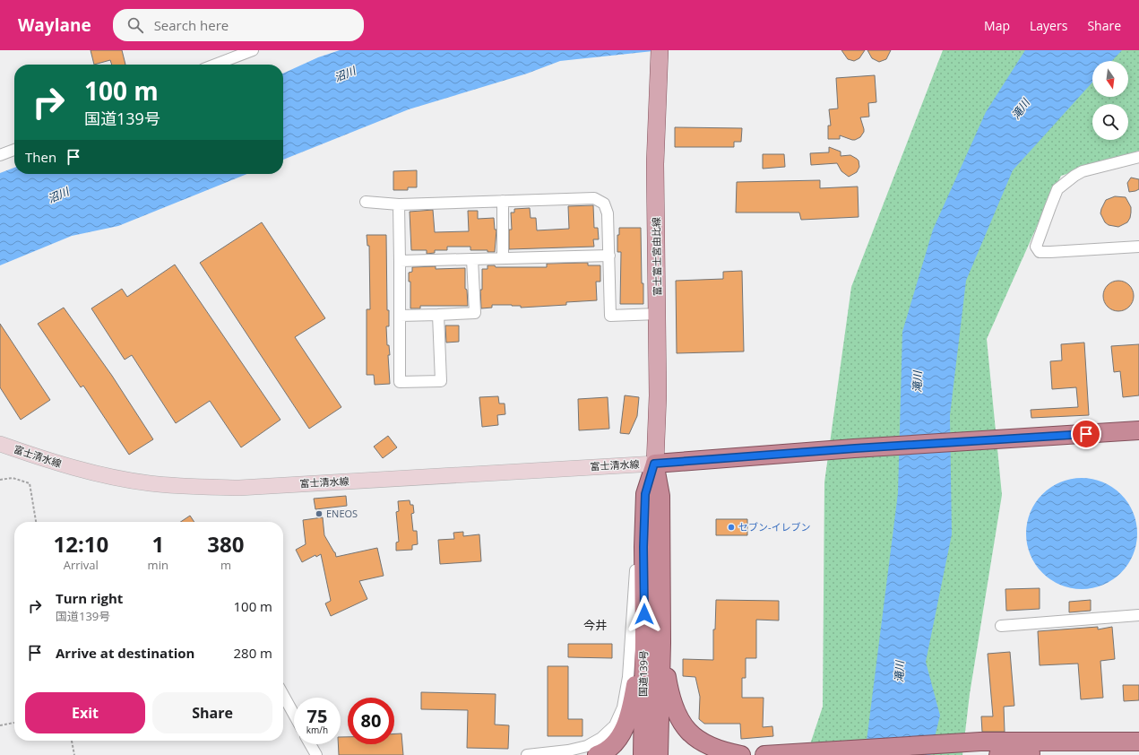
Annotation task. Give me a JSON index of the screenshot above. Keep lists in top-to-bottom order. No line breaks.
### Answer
{"streets":{"highway":["国道139号"],"main road":["富士富士宮由比線","富士清水線"]},"crossings":[["富士富士宮由比線","富士清水線"],["富士富士宮由比線","国道139号"],["富士清水線","国道139号"]],"districts":["今井"],"water":["沼川","滝川"],"places":["ENEOS","セブン-イレブン"],"north":"bottom","page":{"header":"Waylane","search":"Search here","nav":["Map","Layers","Share"],"turn":["100 m","国道139号"],"then":"Then","eta":["12:10","Arrival","1","min","380","m"],"list":[{"name":"Turn right","note":"国道139号","value":"100 m"},{"name":"Arrive at destination","value":"280 m"}],"buttons":["Exit","Share"],"speed":"75 km/h","limit":"80"}}
